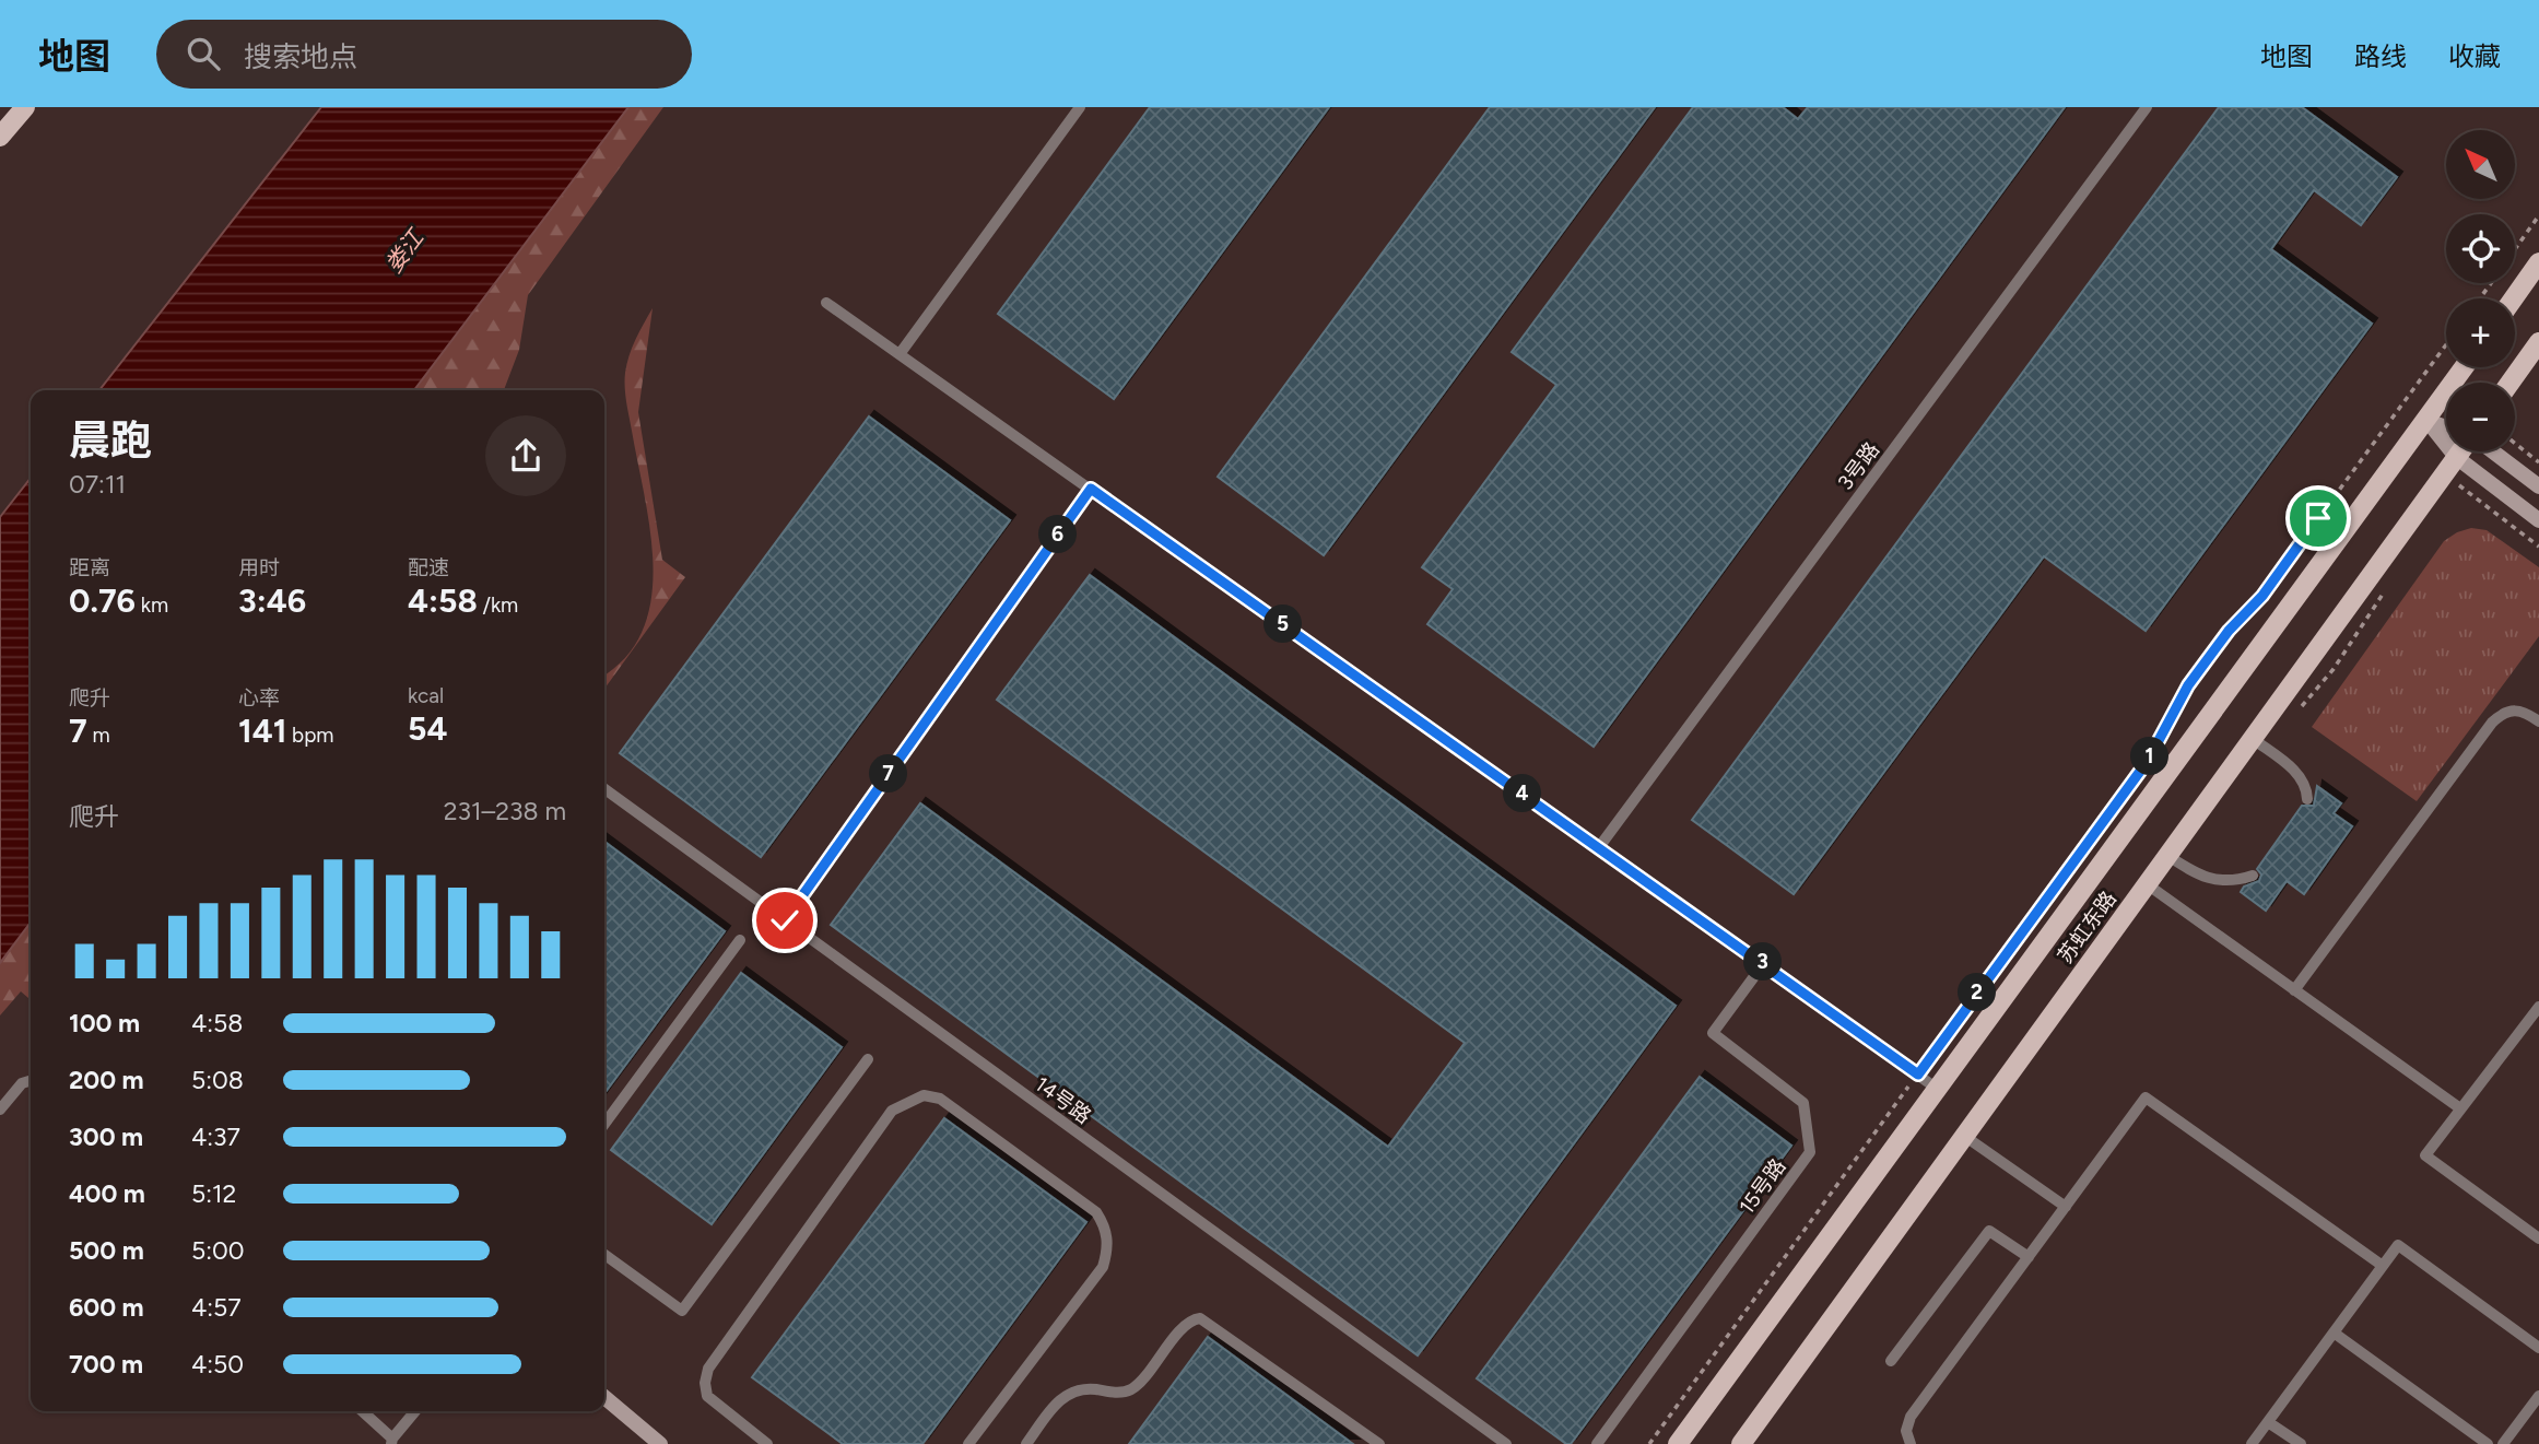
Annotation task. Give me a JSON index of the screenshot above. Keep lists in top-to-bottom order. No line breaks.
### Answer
{"streets":{"main road":["苏虹东路"],"lane":["3号路","14号路","15号路"]},"water":["娄江"],"north":"top left","page":{"header":"地图","search":"搜索地点","nav":["地图","路线","收藏"],"map_buttons":["+","−"],"heading":["晨跑","07:11"],"pins":["6","5","1","7","4","3","2"],"stats":[["距离","0.76 km"],["用时","3:46"],["配速","4:58 /km"],["爬升","7 m"],["心率","141 bpm"],["kcal","54"]],"chart":["爬升","231–238 m"],"list":[{"name":"100 m","note":"4:58"},{"name":"200 m","note":"5:08"},{"name":"300 m","note":"4:37"},{"name":"400 m","note":"5:12"},{"name":"500 m","note":"5:00"},{"name":"600 m","note":"4:57"},{"name":"700 m","note":"4:50"}]}}
